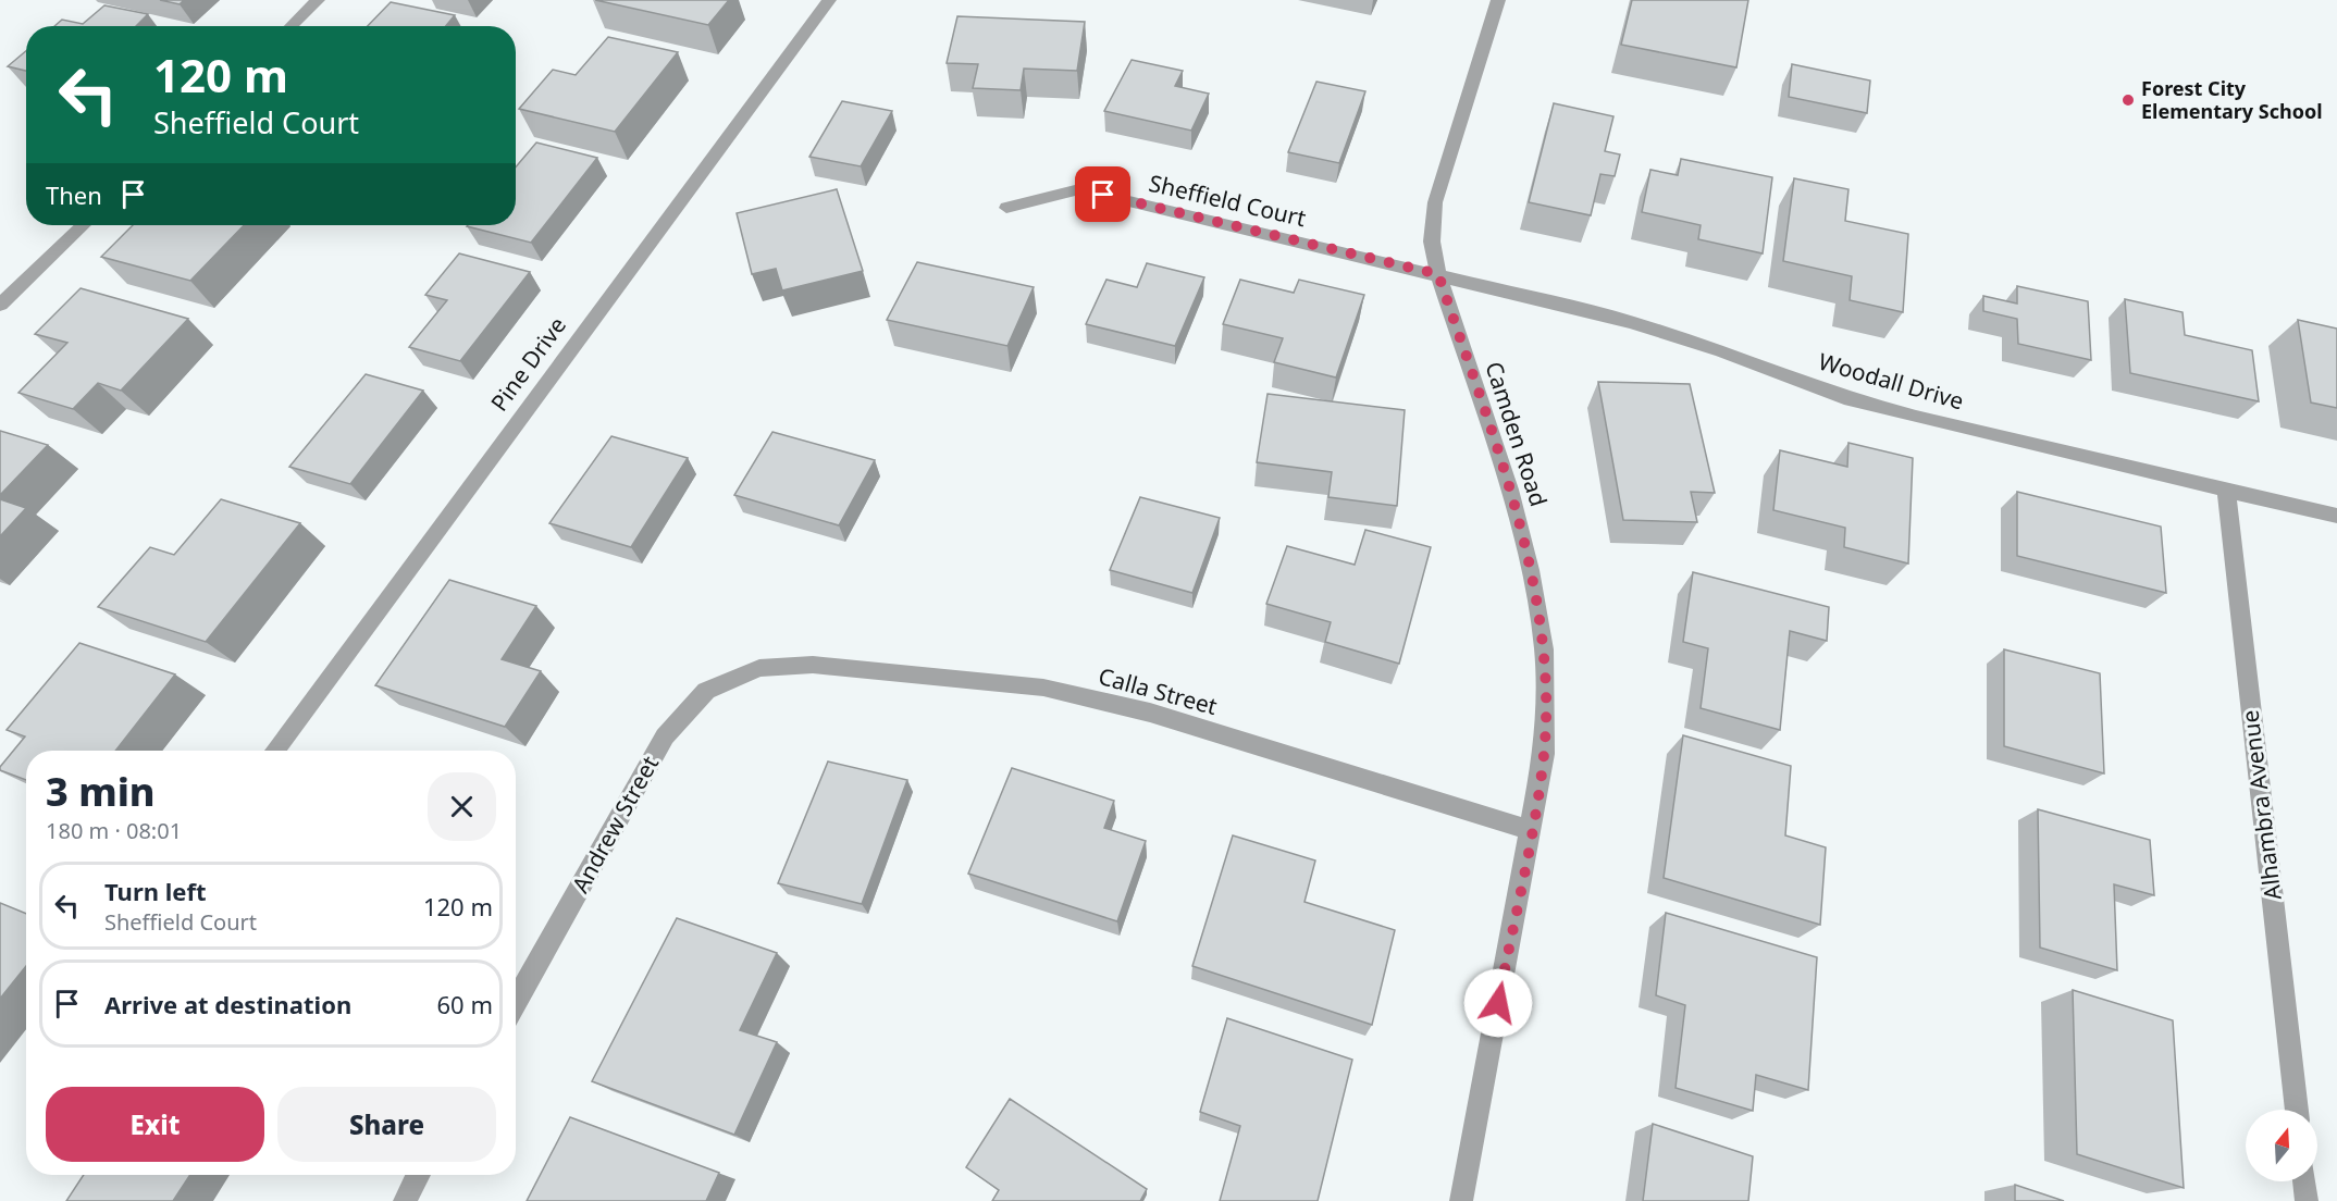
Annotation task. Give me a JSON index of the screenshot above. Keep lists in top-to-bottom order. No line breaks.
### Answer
{"streets":{"street":["Sheffield Court","Pine Drive","Woodall Drive","Camden Road","Calla Street","Alhambra Avenue","Andrew Street"]},"crossings":[["Sheffield Court","Woodall Drive"],["Sheffield Court","Camden Road"],["Woodall Drive","Camden Road"],["Woodall Drive","Alhambra Avenue"],["Camden Road","Calla Street"],["Calla Street","Andrew Street"]],"places":["Forest City Elementary School"],"north":"top","page":{"turn":["120 m","Sheffield Court"],"then":"Then","heading":["3 min","180 m · 08:01"],"list":[{"name":"Turn left","note":"Sheffield Court","value":"120 m"},{"name":"Arrive at destination","value":"60 m"}],"buttons":["Exit","Share"]}}
